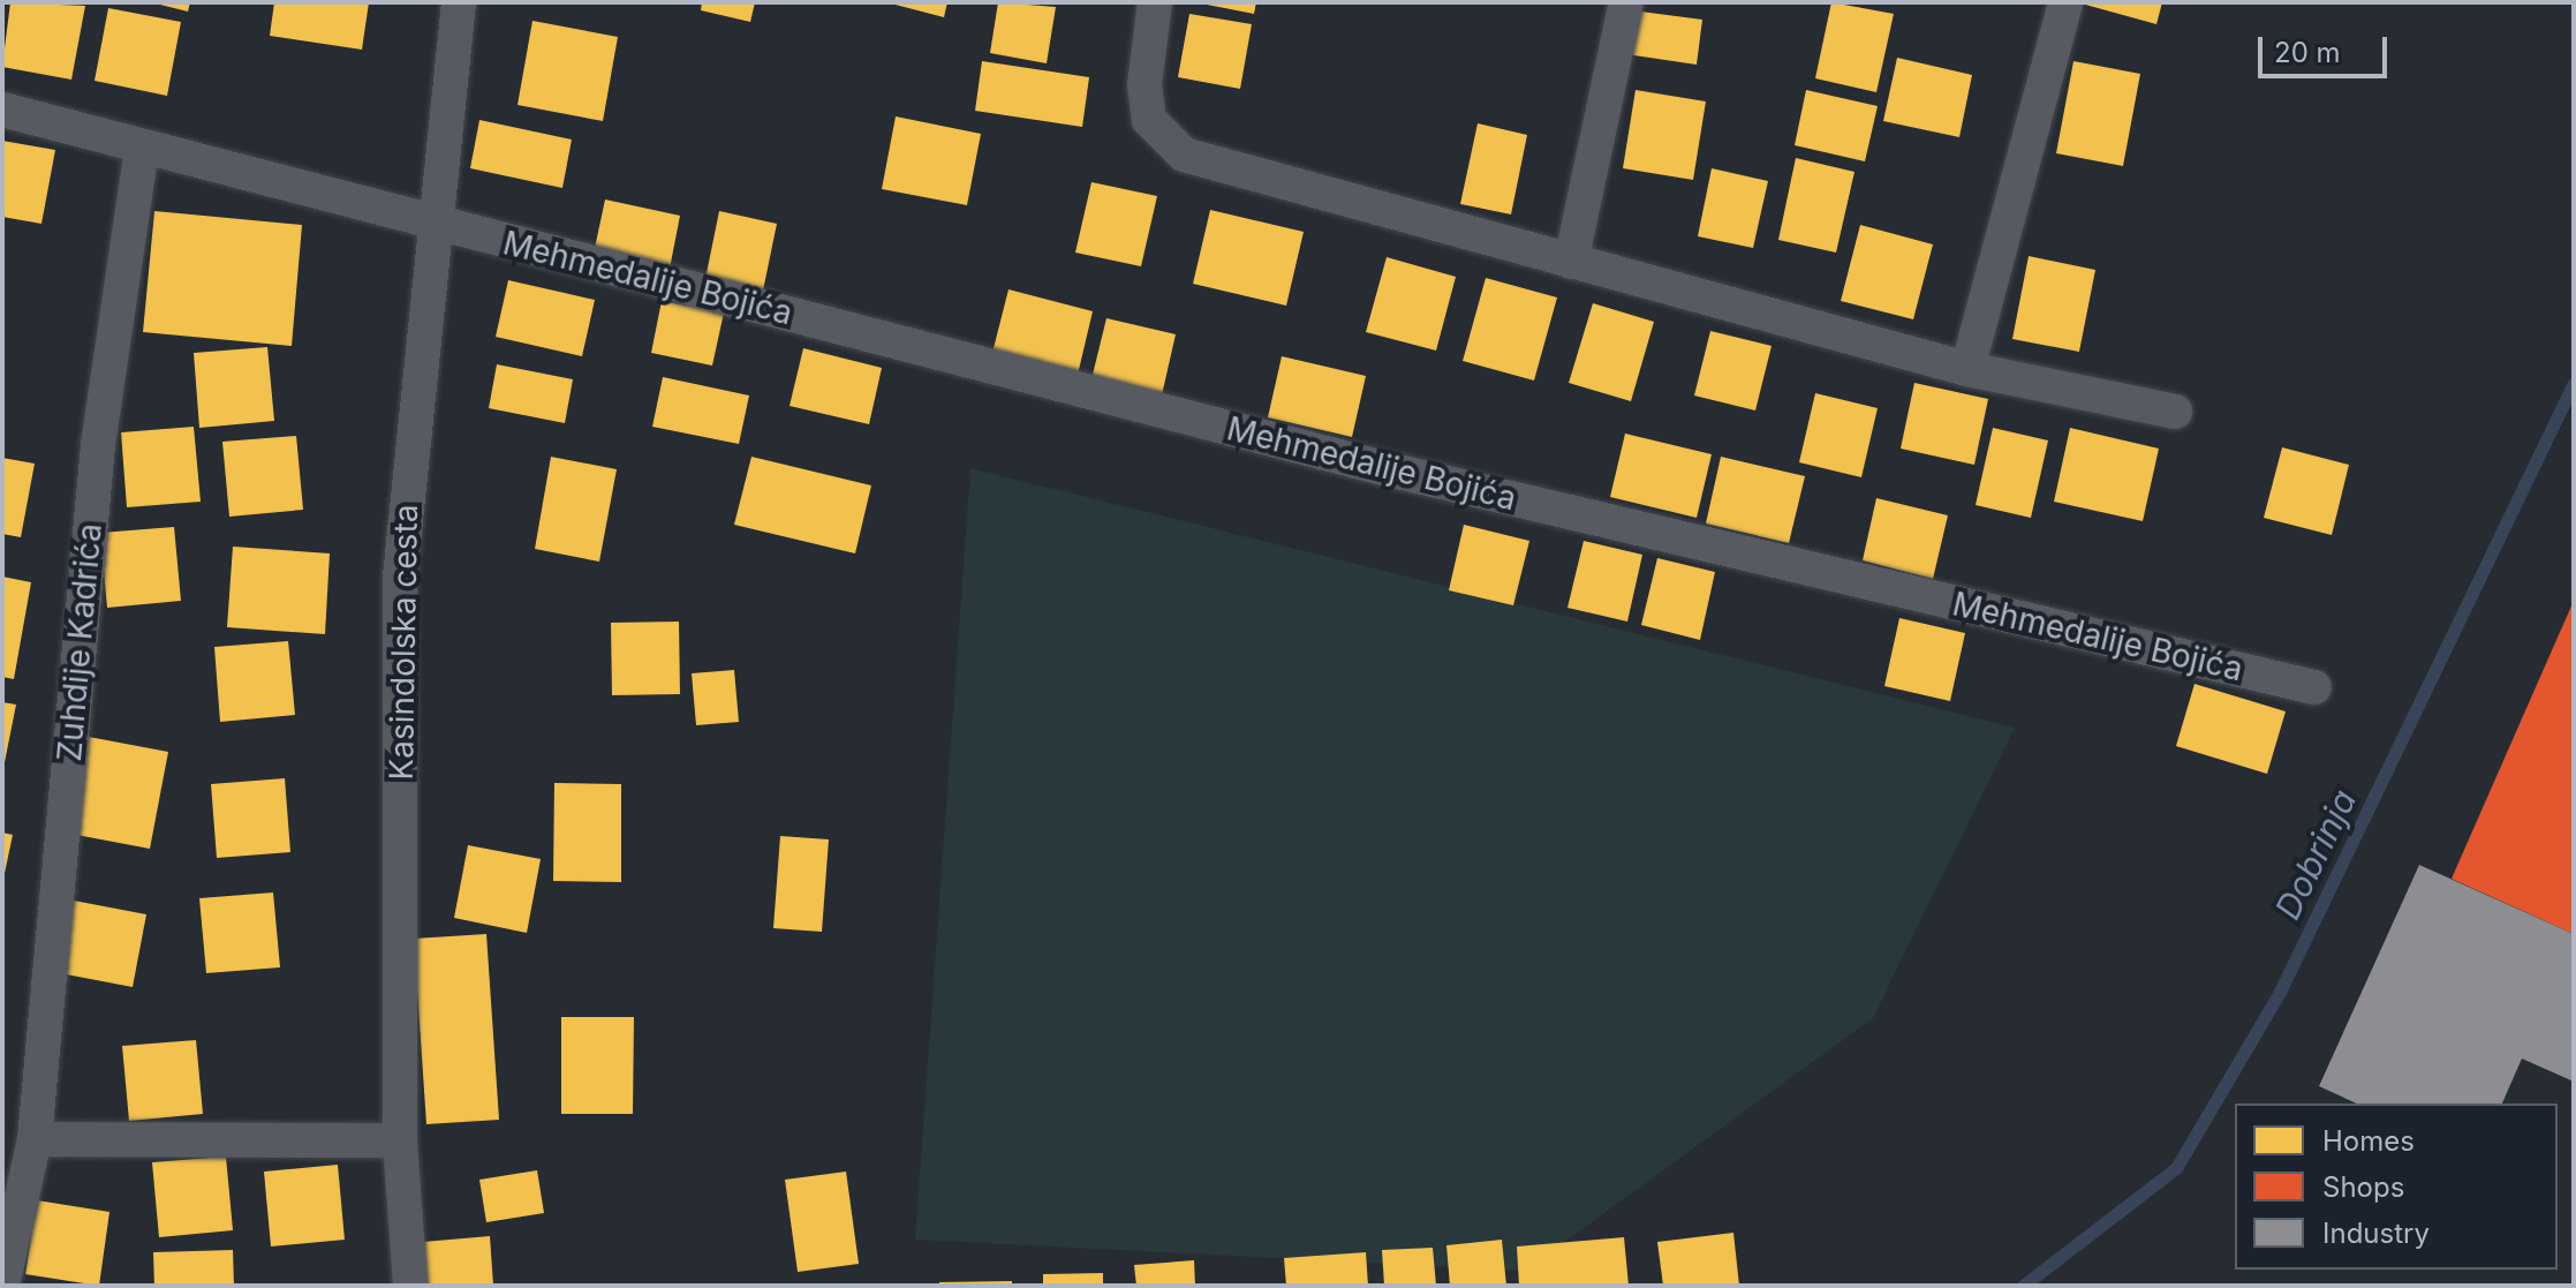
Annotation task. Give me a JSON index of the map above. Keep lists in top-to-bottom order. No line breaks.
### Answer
{"streets":{"street":["Mehmedalije Bojića","Zuhdije Kadrića","Kasindolska cesta"]},"crossings":[["Mehmedalije Bojića","Kasindolska cesta"]],"water":["Dobrinja"],"legend":["Homes","Shops","Industry"],"scale_bar":"20 m"}
